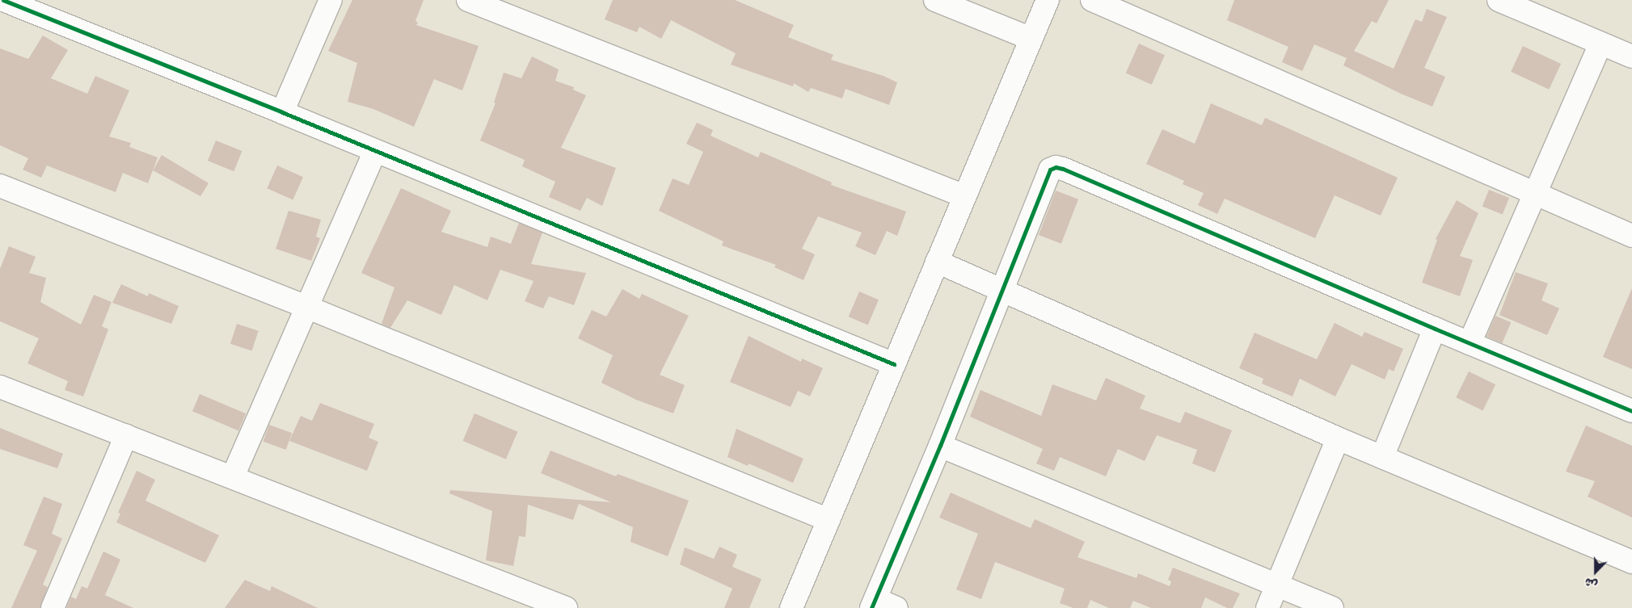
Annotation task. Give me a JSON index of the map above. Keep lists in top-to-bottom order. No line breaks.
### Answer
{"north":"bottom"}
